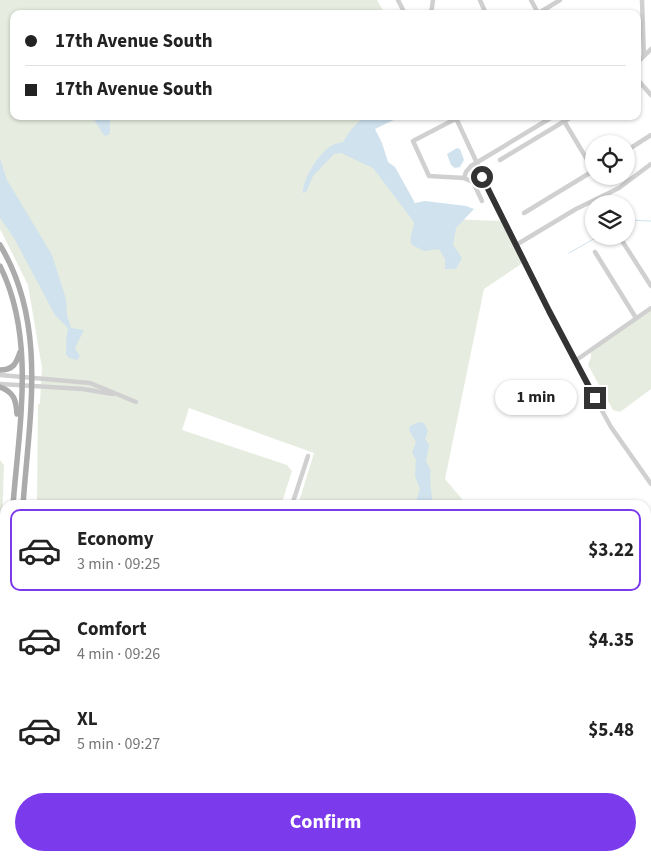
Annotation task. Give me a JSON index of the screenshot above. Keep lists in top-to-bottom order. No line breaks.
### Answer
{"page":{"banner":["17th Avenue South","17th Avenue South"],"bubble":"1 min","list":[{"name":"Economy","note":"3 min · 09:25","value":"$3.22"},{"name":"Comfort","note":"4 min · 09:26","value":"$4.35"},{"name":"XL","note":"5 min · 09:27","value":"$5.48"}],"buttons":"Confirm"}}
